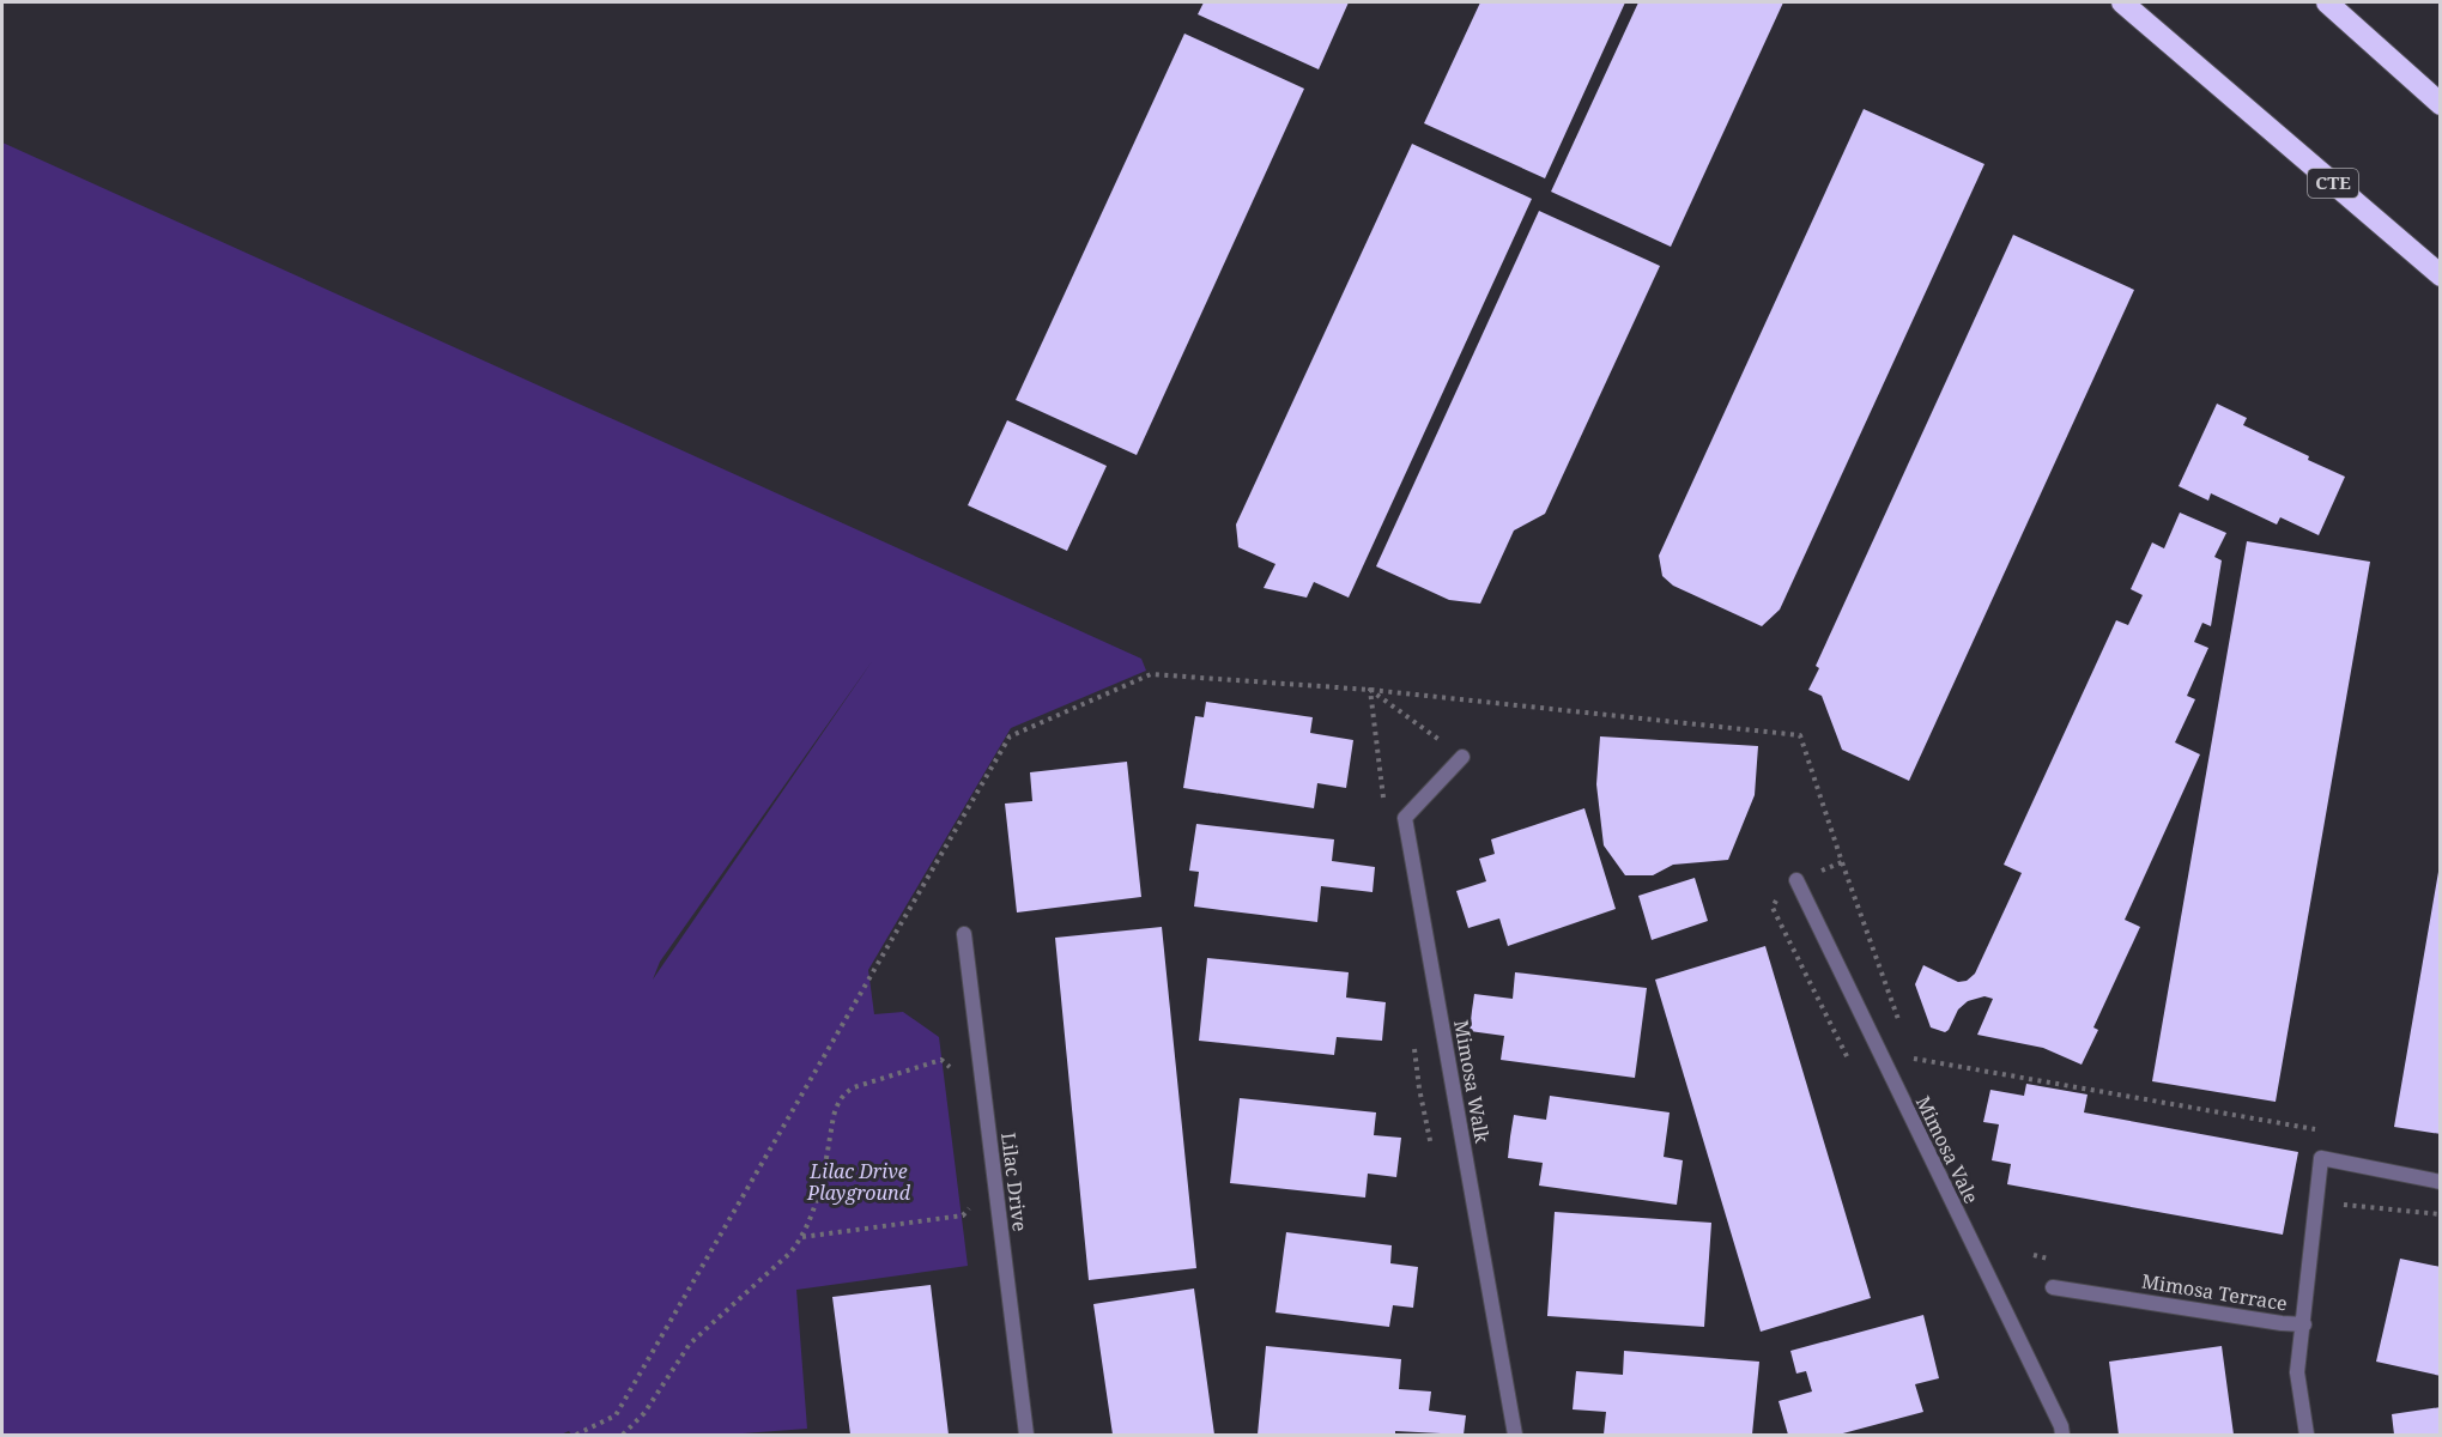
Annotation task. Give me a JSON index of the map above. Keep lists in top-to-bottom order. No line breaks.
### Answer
{"streets":{"highway":["CTE"],"street":["Mimosa Walk","Mimosa Vale","Lilac Drive","Mimosa Terrace"]},"parks":["Lilac Drive Playground"]}
